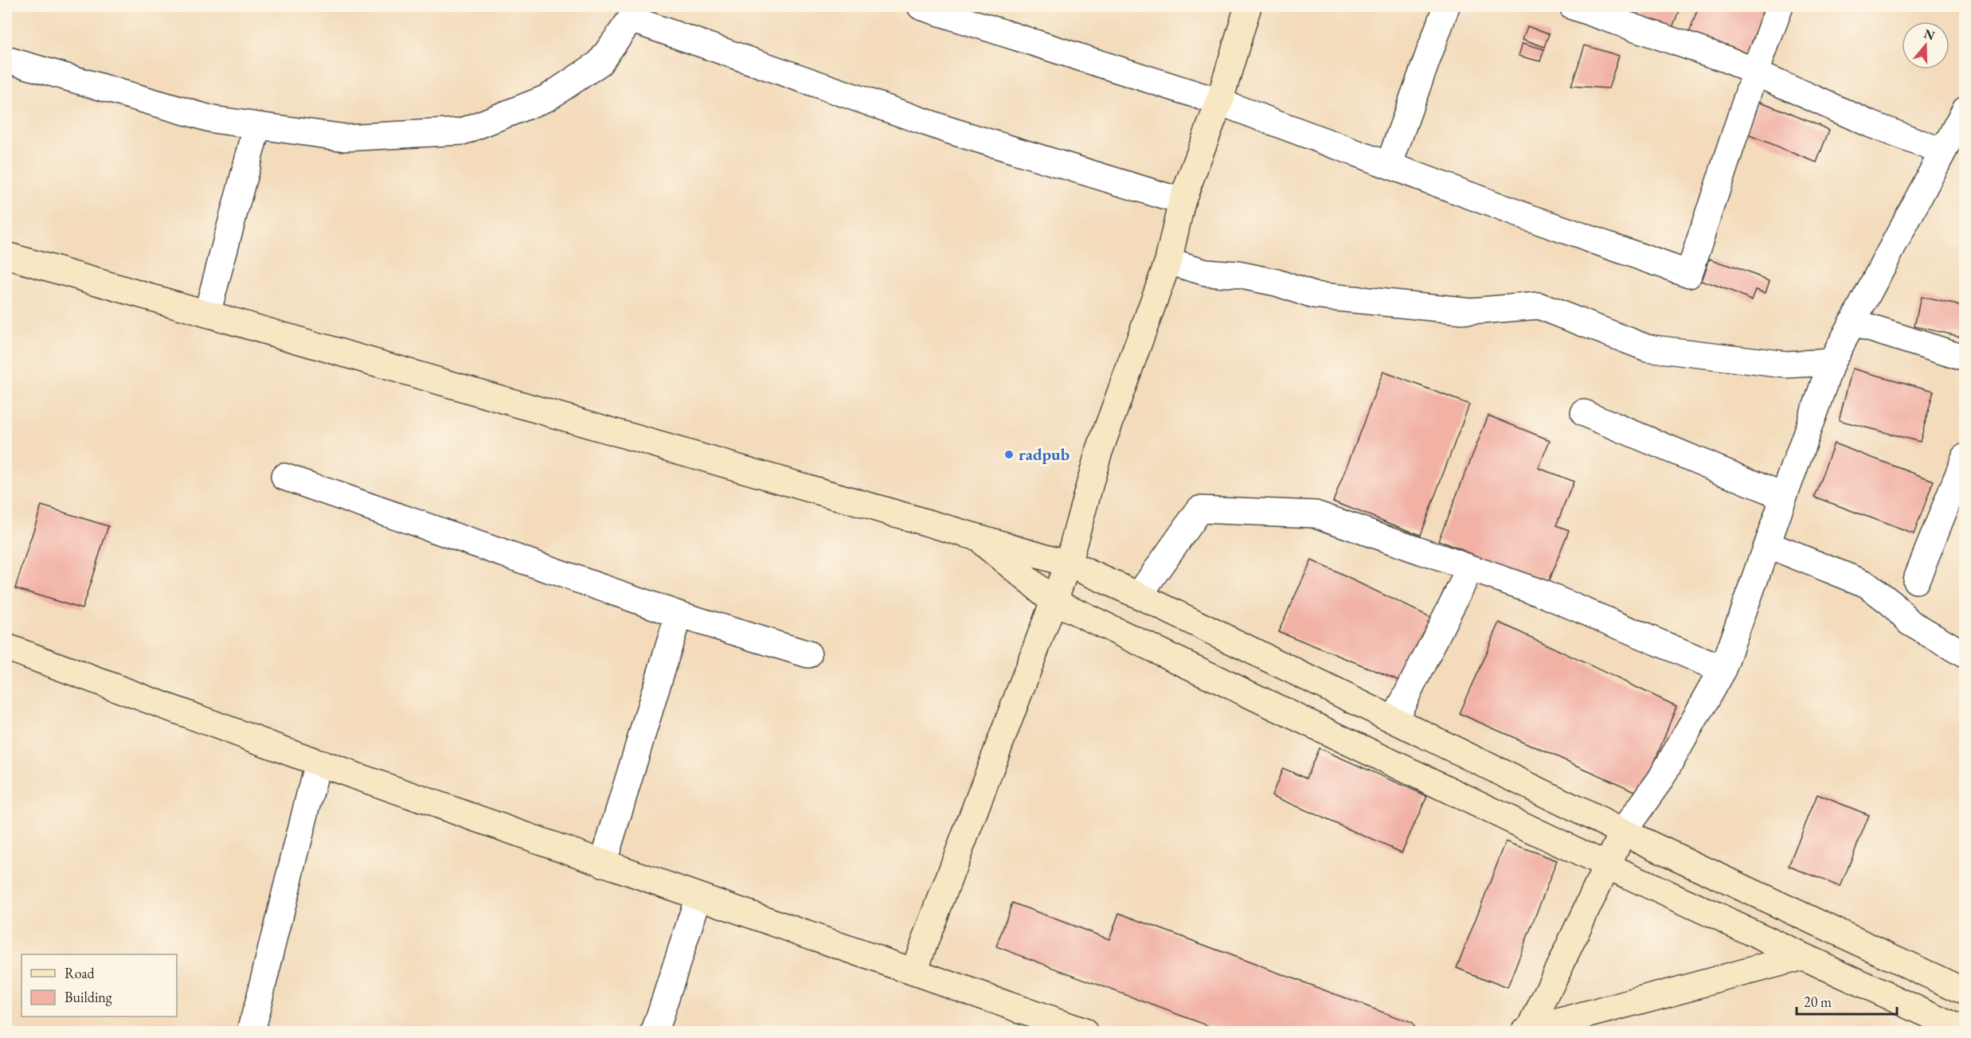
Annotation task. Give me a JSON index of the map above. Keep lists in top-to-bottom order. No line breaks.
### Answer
{"places":["radpub"],"legend":["Road","Building"],"scale_bar":"20 m","north":"top"}
